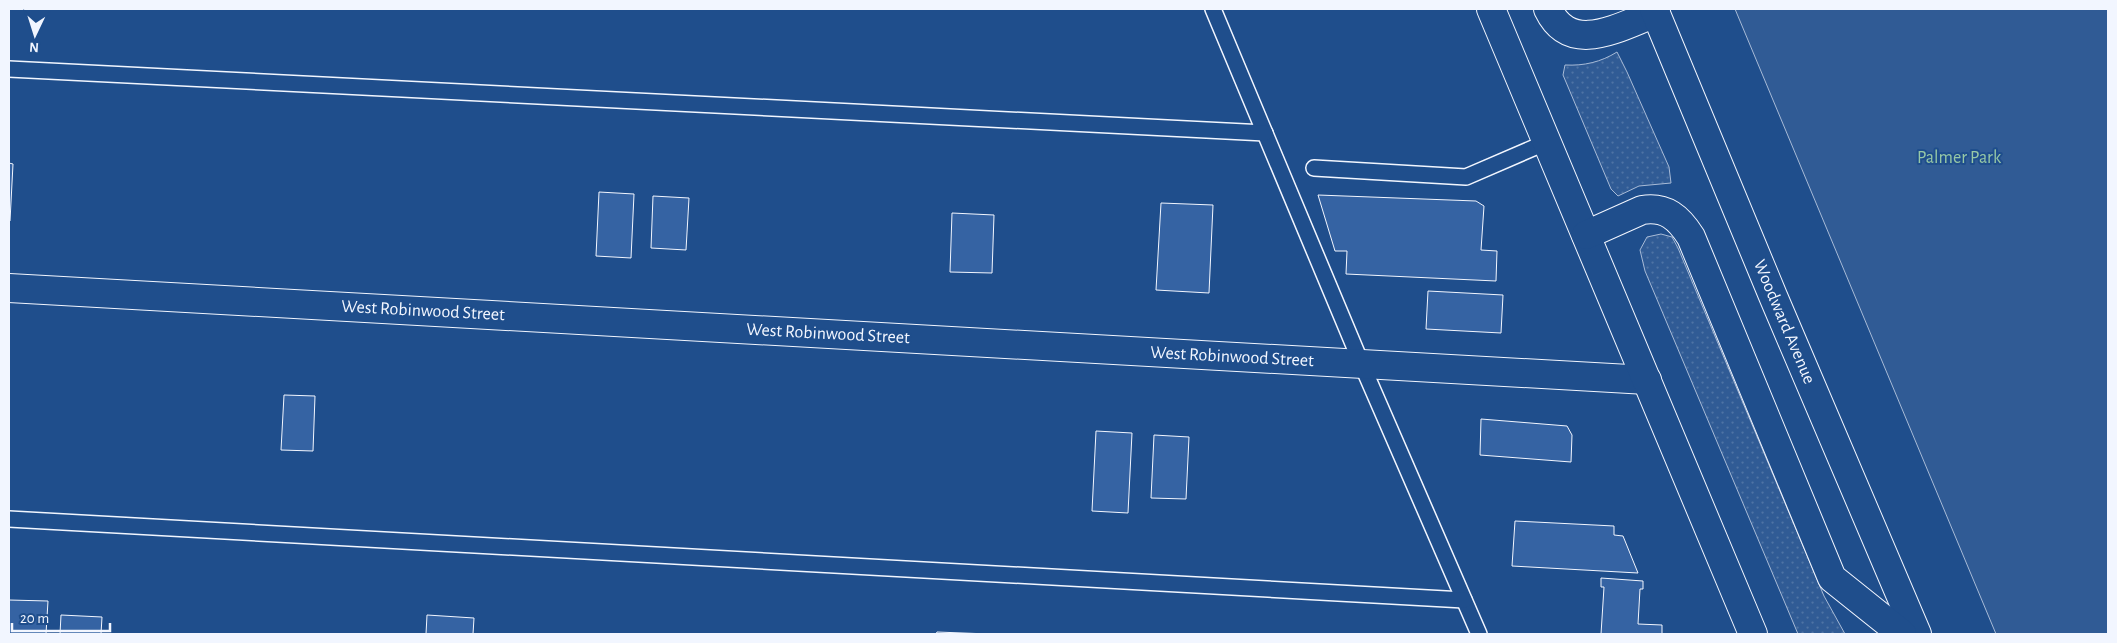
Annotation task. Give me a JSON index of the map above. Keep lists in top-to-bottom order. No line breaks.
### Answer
{"streets":{"main road":["West Robinwood Street","Woodward Avenue"]},"parks":["Palmer Park"],"scale_bar":"20 m","north":"bottom"}
